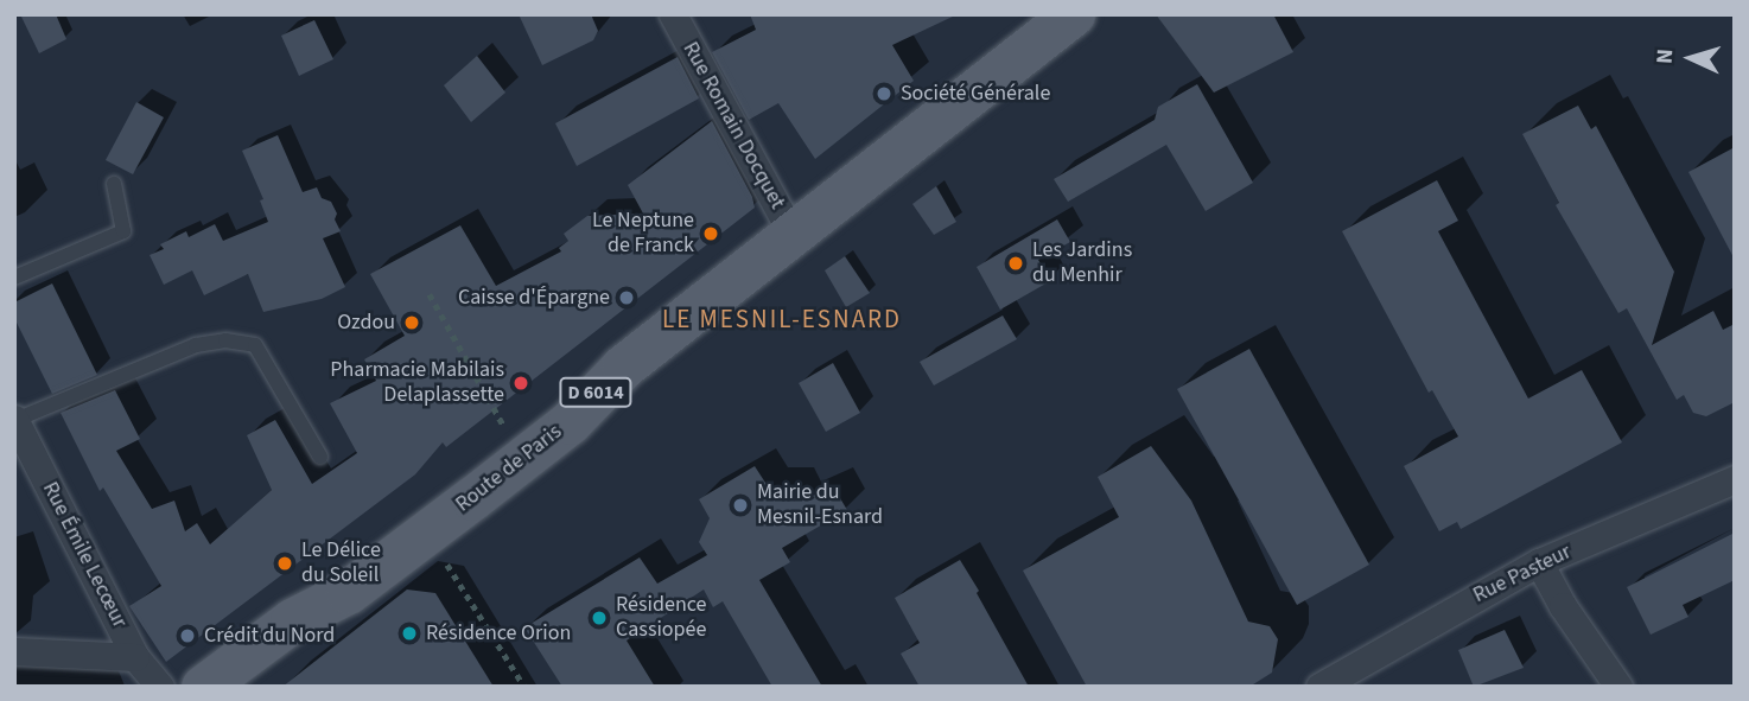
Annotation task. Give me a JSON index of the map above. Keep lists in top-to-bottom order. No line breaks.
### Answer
{"streets":{"main road":["D 6014","Route de Paris"],"street":["Rue Romain Docquet","Rue Émile Lecœur","Rue Pasteur"]},"crossings":[["Rue Romain Docquet","Route de Paris"]],"districts":["LE MESNIL-ESNARD"],"places":["Société Générale","Le Neptune de Franck","Les Jardins du Menhir","Caisse d'Épargne","Ozdou","Pharmacie Mabilais Delaplassette","Mairie du Mesnil-Esnard","Le Délice du Soleil","Résidence Cassiopée","Résidence Orion","Crédit du Nord"],"north":"left"}
